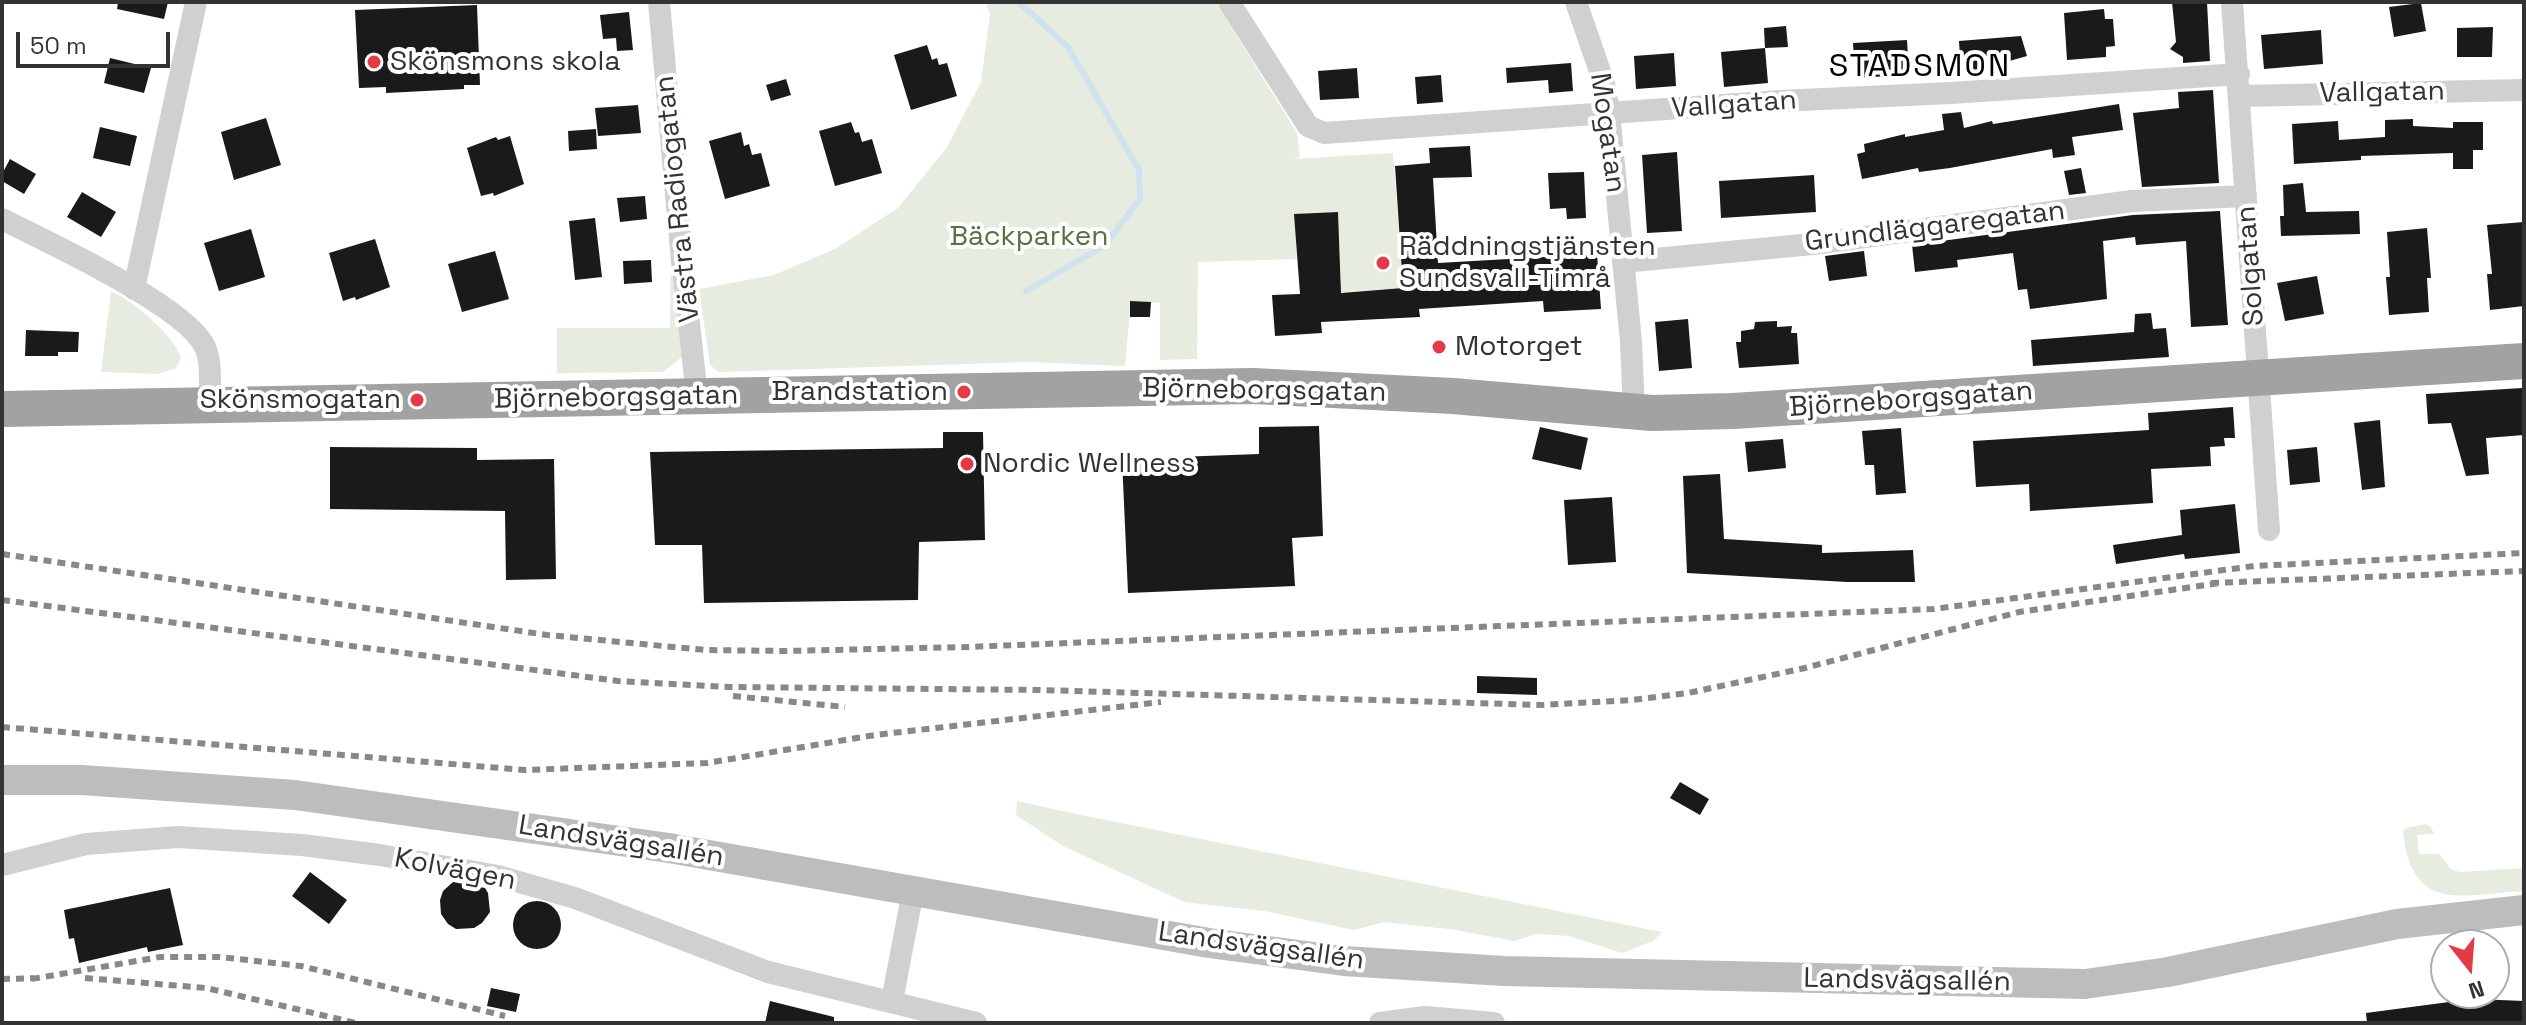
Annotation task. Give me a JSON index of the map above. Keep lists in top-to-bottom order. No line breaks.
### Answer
{"streets":{"highway":["Björneborgsgatan"],"main road":["Landsvägsallén"],"street":["Vallgatan","Mogatan","Västra Radiogatan","Grundläggaregatan","Solgatan","Kolvägen"]},"crossings":[["Vallgatan","Mogatan"],["Vallgatan","Solgatan"],["Mogatan","Grundläggaregatan"],["Mogatan","Björneborgsgatan"],["Västra Radiogatan","Björneborgsgatan"],["Grundläggaregatan","Solgatan"],["Solgatan","Björneborgsgatan"]],"districts":["STADSMON"],"parks":["Bäckparken"],"places":["Skönsmons skola","Räddningstjänsten Sundsvall-Timrå","Motorget","Brandstation","Skönsmogatan","Nordic Wellness"],"scale_bar":"50 m","north":"bottom"}
